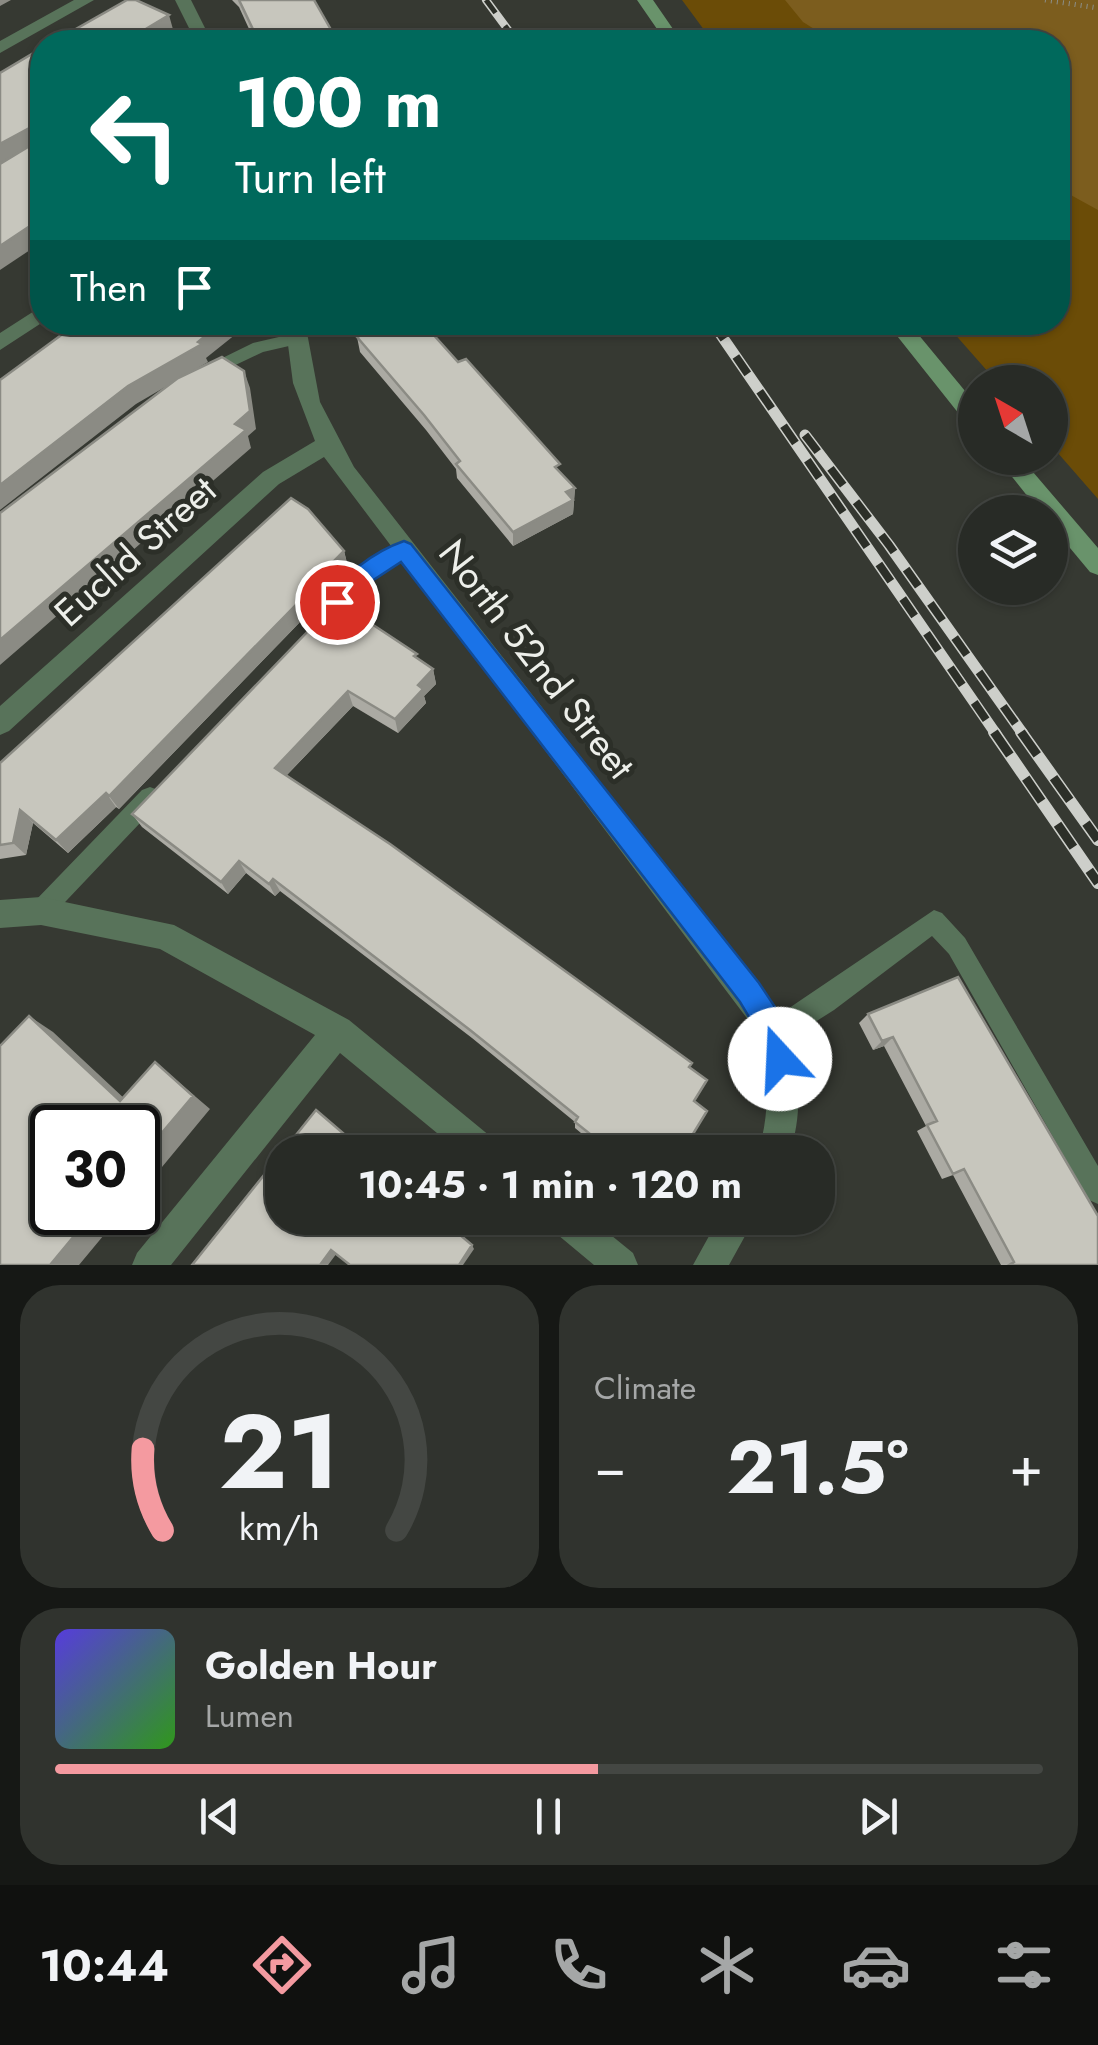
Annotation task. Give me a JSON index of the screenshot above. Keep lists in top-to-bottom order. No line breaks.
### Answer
{"streets":{"street":["Euclid Street","North 52nd Street"]},"crossings":[["Euclid Street","North 52nd Street"]],"north":"top left","page":{"turn":["100 m","Turn left"],"then":"Then","limit":"30","trip":"10:45 · 1 min · 120 m","tile":"Climate","heat":["−","21.5°","+"],"song":["Golden Hour","Lumen"],"tabs":"10:44","gauge":["21","km/h"]}}
